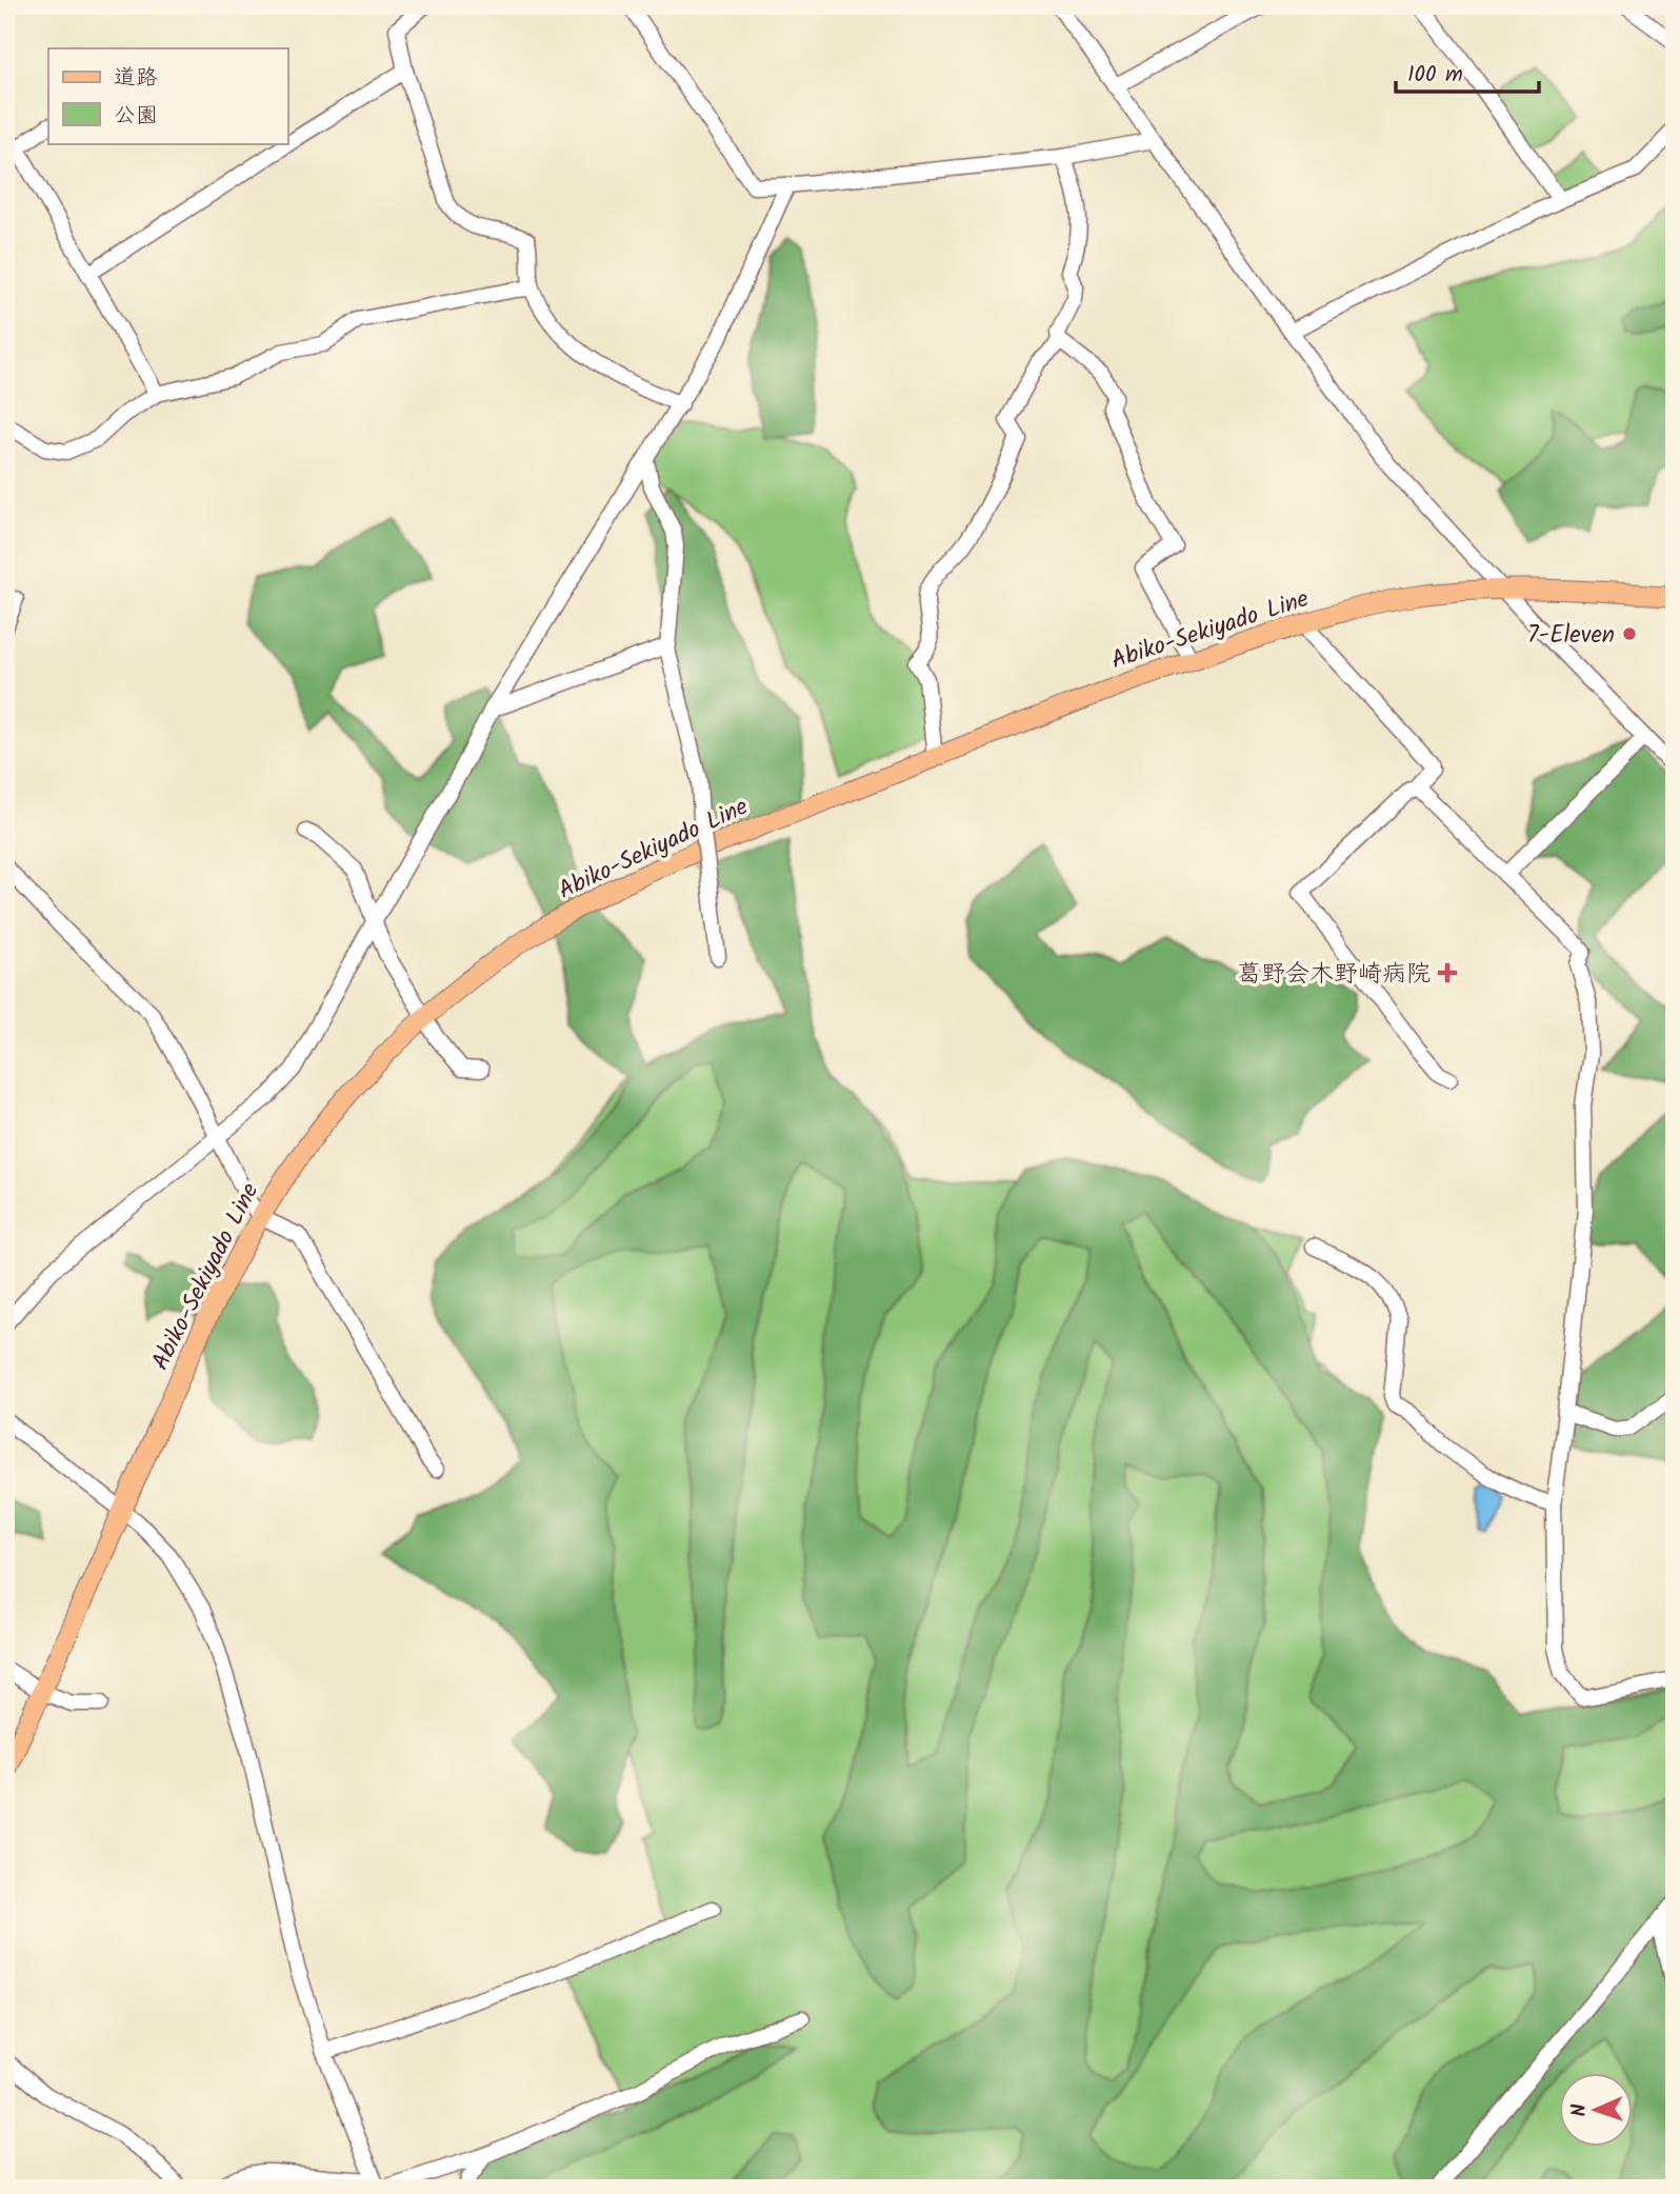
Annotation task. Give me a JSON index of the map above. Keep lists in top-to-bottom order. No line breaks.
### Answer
{"streets":{"main road":["Abiko-Sekiyado Line"]},"places":{"other":["7-Eleven"],"health":["葛野会木野崎病院"]},"legend":["道路","公園"],"scale_bar":"100 m","north":"left"}
